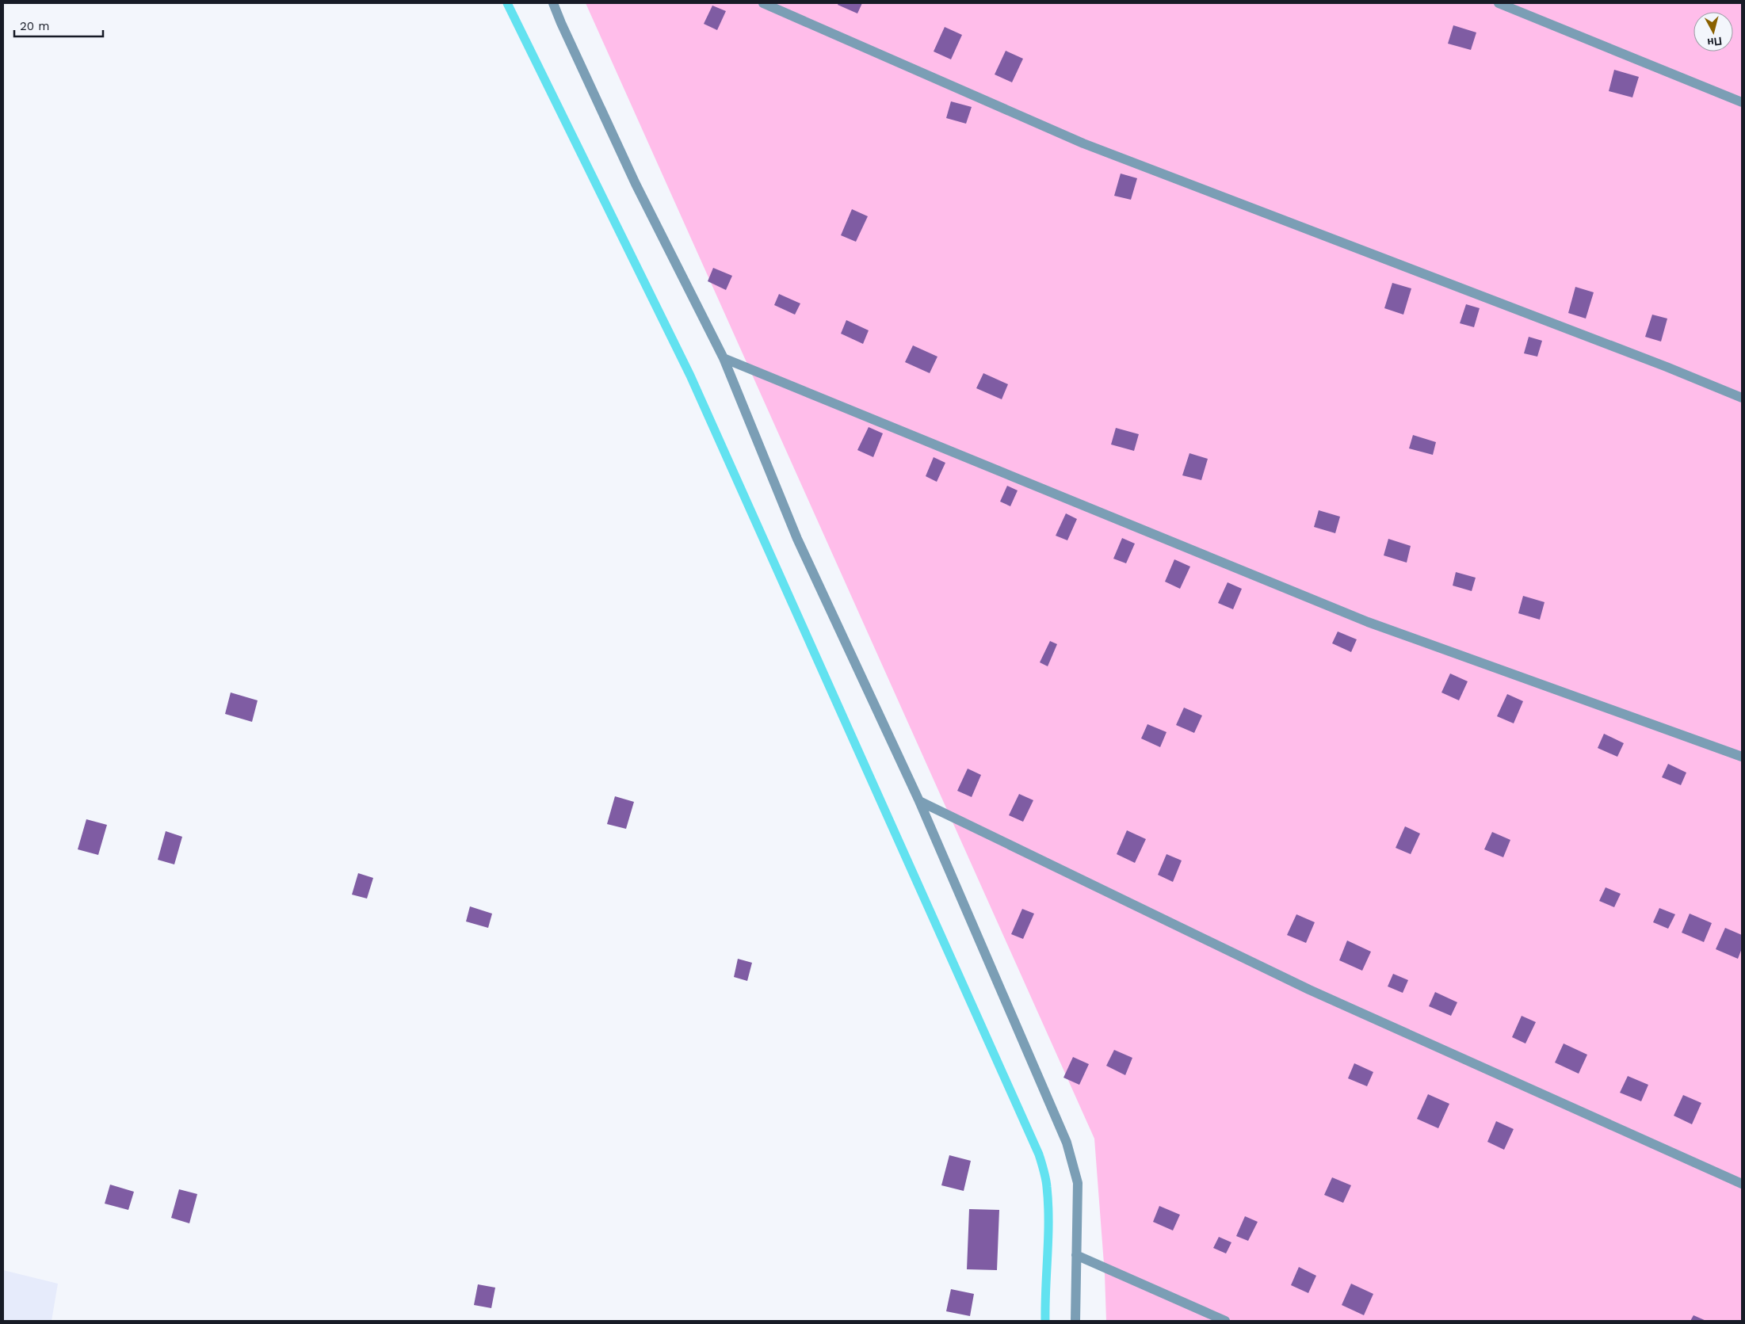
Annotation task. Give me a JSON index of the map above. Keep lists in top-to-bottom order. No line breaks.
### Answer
{"scale_bar":"20 m","north":"bottom"}
